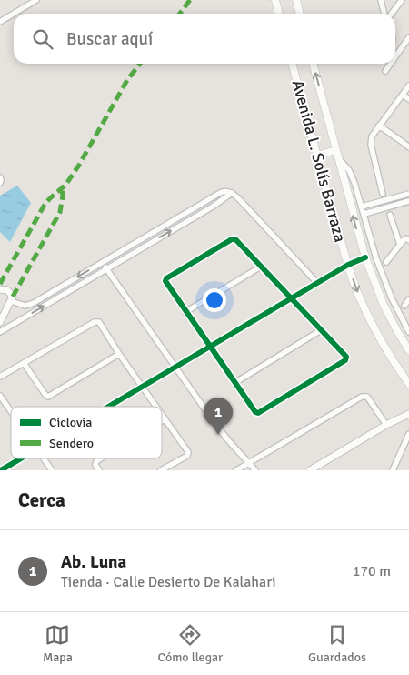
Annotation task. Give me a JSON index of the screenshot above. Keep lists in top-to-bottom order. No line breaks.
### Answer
{"streets":{"main road":["Avenida L. Solís Barraza"]},"legend":["Ciclovía","Sendero"],"page":{"search":"Buscar aquí","pins":"1","heading":"Cerca","list":[{"mark":"1","name":"Ab. Luna","note":"Tienda · Calle Desierto De Kalahari","value":"170 m"}],"nav":["Mapa","Cómo llegar","Guardados"]}}
